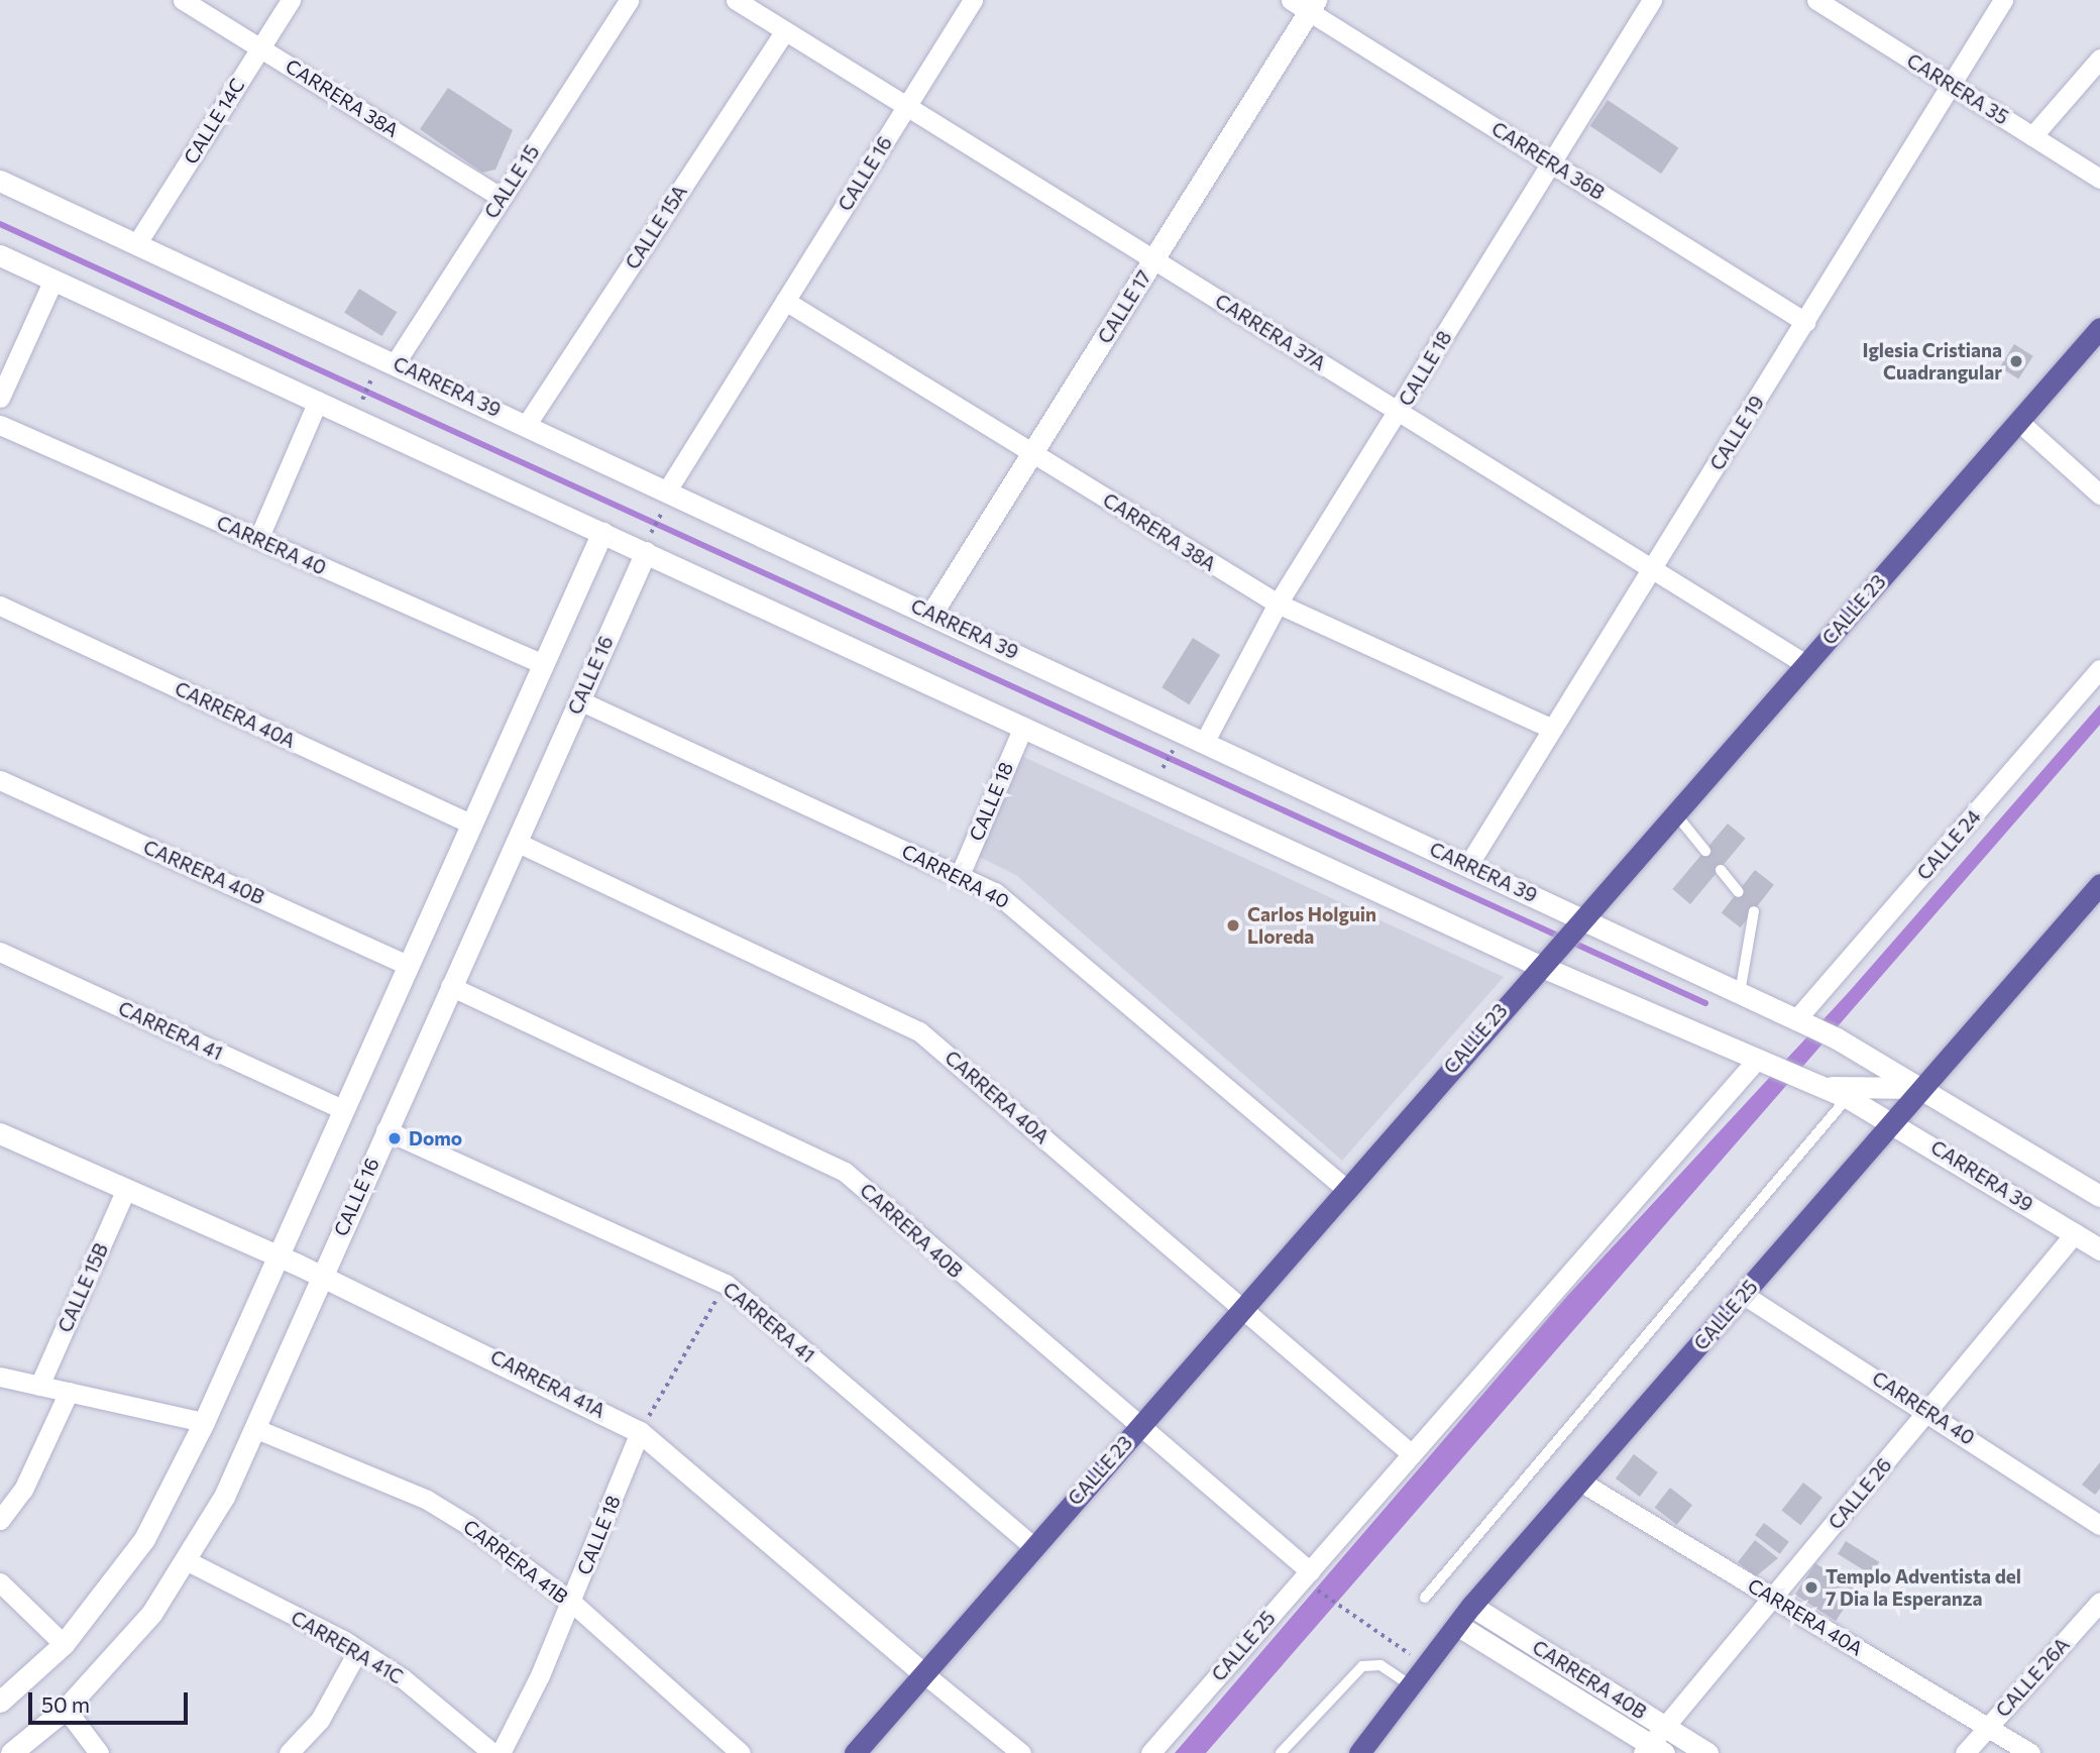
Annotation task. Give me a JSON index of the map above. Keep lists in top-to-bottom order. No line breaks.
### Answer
{"streets":{"main road":["CALLE 23","CALLE 25"],"street":["CARRERA 35","CARRERA 38A","CALLE 14C","CARRERA 36B","CALLE 16","CALLE 15","CALLE 15A","CALLE 17","CARRERA 37A","CALLE 18","CARRERA 39","CALLE 19","CARRERA 40","CARRERA 40A","CALLE 24","CARRERA 40B","CARRERA 41","CALLE 15B","CARRERA 41A","CALLE 26","CARRERA 41B","CARRERA 41C","CALLE 26A"]},"crossings":[["CARRERA 35","CALLE 19"],["CARRERA 38A","CALLE 14C"],["CARRERA 38A","CALLE 16"],["CARRERA 38A","CALLE 15"],["CARRERA 38A","CALLE 17"],["CARRERA 38A","CALLE 18"],["CARRERA 38A","CALLE 19"],["CALLE 14C","CARRERA 39"],["CARRERA 36B","CALLE 17"],["CARRERA 36B","CALLE 18"],["CARRERA 36B","CALLE 19"],["CALLE 16","CARRERA 37A"],["CALLE 16","CARRERA 39"],["CALLE 16","CARRERA 40"],["CALLE 16","CARRERA 40A"],["CALLE 16","CARRERA 40B"],["CALLE 16","CARRERA 41"],["CALLE 16","CARRERA 41A"],["CALLE 16","CARRERA 41B"],["CALLE 16","CARRERA 41C"],["CALLE 15","CARRERA 39"],["CALLE 15A","CARRERA 37A"],["CALLE 15A","CARRERA 39"],["CALLE 17","CARRERA 37A"],["CALLE 17","CARRERA 39"],["CARRERA 37A","CALLE 18"],["CARRERA 37A","CALLE 19"],["CARRERA 37A","CALLE 23"],["CALLE 18","CARRERA 39"],["CALLE 18","CARRERA 40"],["CALLE 18","CARRERA 41A"],["CALLE 18","CARRERA 41B"],["CARRERA 39","CALLE 19"],["CARRERA 39","CALLE 23"],["CARRERA 39","CALLE 24"],["CARRERA 39","CALLE 25"],["CARRERA 39","CALLE 26"],["CARRERA 40","CALLE 23"],["CARRERA 40","CALLE 25"],["CARRERA 40","CALLE 26"],["CALLE 23","CARRERA 40A"],["CALLE 23","CARRERA 40B"],["CALLE 23","CARRERA 41"],["CALLE 23","CARRERA 41A"],["CARRERA 40A","CALLE 25"],["CARRERA 40A","CALLE 26"],["CARRERA 40A","CALLE 26A"],["CARRERA 40B","CALLE 25"],["CARRERA 40B","CALLE 26"],["CALLE 15B","CARRERA 41A"]],"places":["Iglesia Cristiana Cuadrangular","Carlos Holguin Lloreda","Domo","Templo Adventista del 7 Dia la Esperanza"],"scale_bar":"50 m"}
